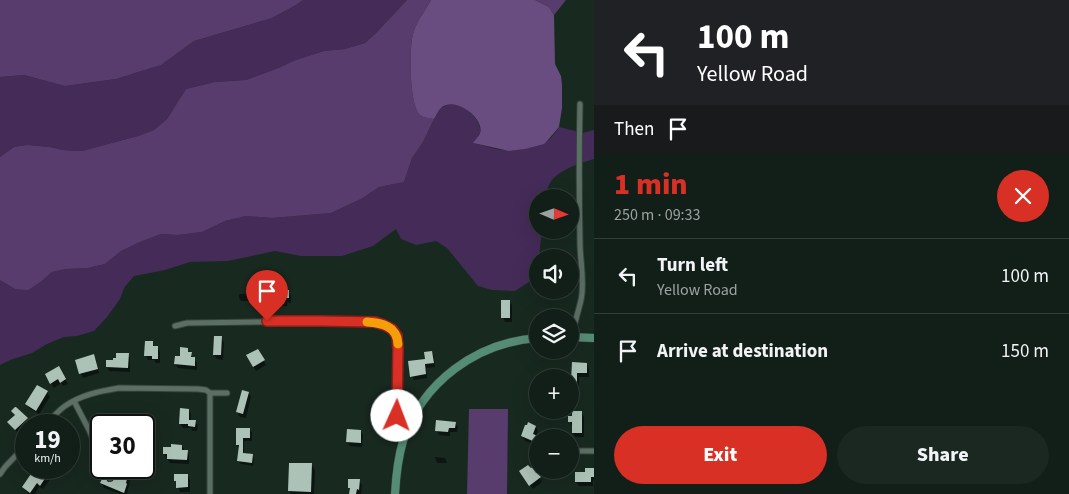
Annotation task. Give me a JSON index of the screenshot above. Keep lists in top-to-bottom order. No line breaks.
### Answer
{"north":"right","page":{"turn":["100 m","Yellow Road"],"then":"Then","heading":["1 min","250 m · 09:33"],"map_buttons":["+","−"],"list":[{"name":"Turn left","note":"Yellow Road","value":"100 m"},{"name":"Arrive at destination","value":"150 m"}],"speed":"19 km/h","limit":"30","buttons":["Exit","Share"]}}
